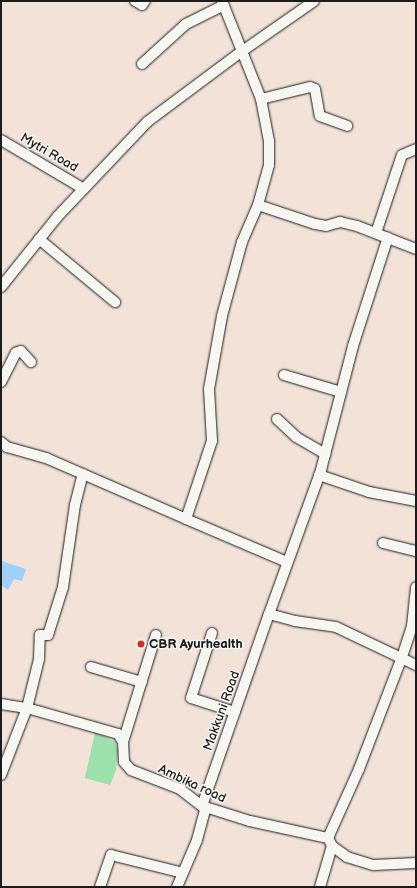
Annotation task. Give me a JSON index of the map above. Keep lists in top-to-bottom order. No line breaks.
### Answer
{"streets":{"street":["Mytri Road","Makkuni Road","Ambika road"]},"crossings":[["Makkuni Road","Ambika road"]],"places":["CBR Ayurhealth"]}
